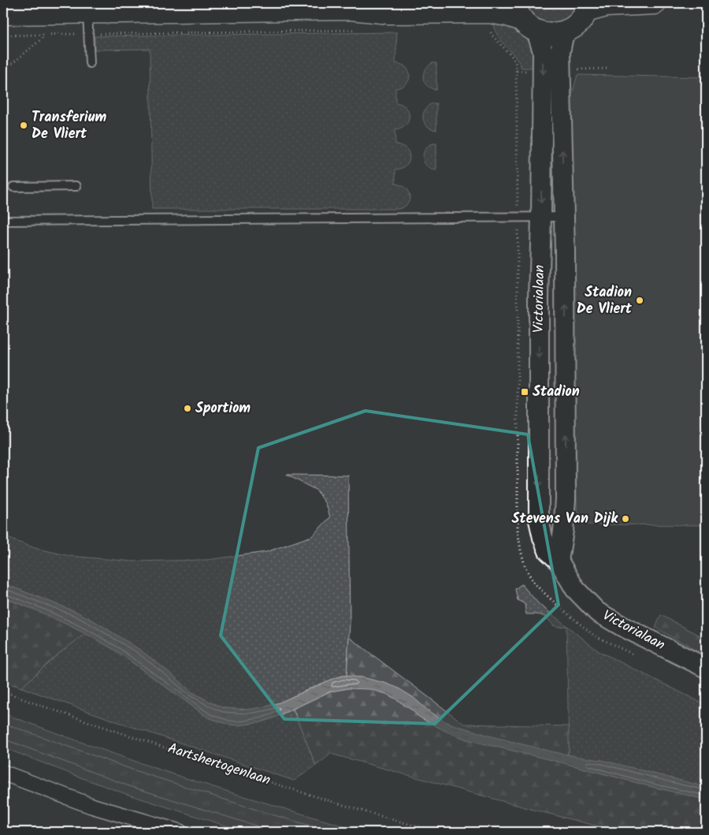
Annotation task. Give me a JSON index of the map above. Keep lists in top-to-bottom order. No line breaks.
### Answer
{"streets":{"street":["Victorialaan"],"path":["Aartshertogenlaan"]},"places":{"other":["Transferium De Vliert","Stadion De Vliert","Sportiom","Stevens Van Dijk"],"transit":["Stadion"]}}
